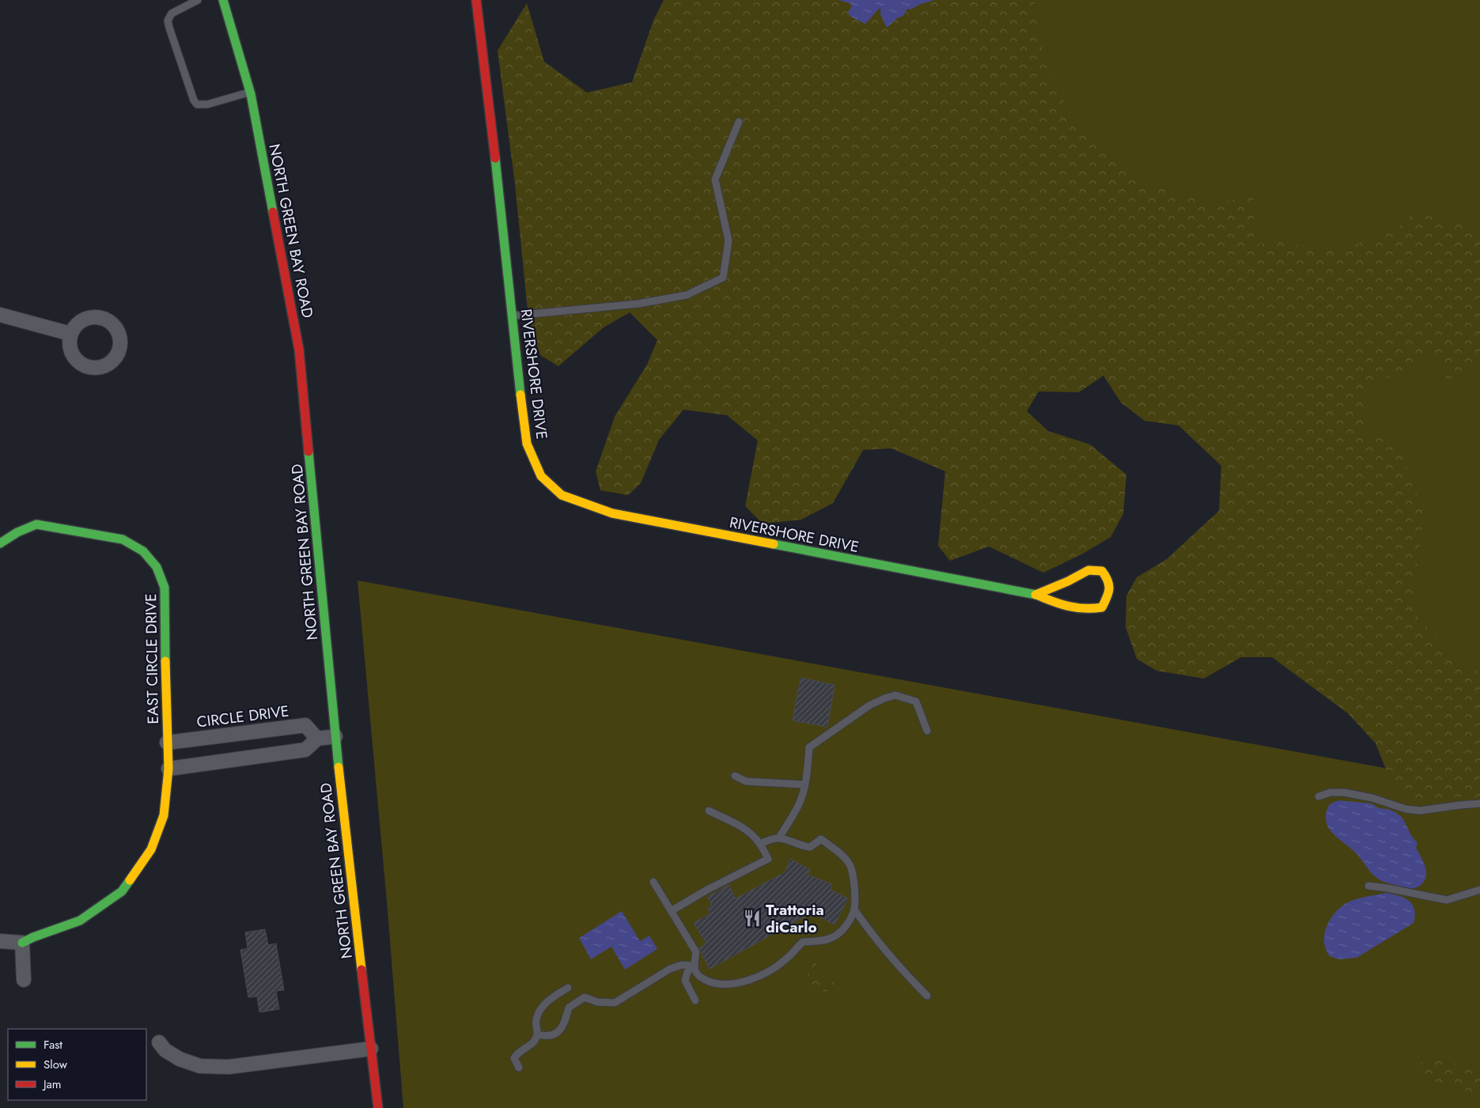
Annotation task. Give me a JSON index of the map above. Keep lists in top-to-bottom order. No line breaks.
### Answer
{"streets":{"street":["NORTH GREEN BAY ROAD","RIVERSHORE DRIVE","EAST CIRCLE DRIVE","CIRCLE DRIVE"]},"crossings":[["EAST CIRCLE DRIVE","CIRCLE DRIVE"]],"places":{"restaurant":["Trattoria diCarlo"]},"legend":["Fast","Slow","Jam"]}
